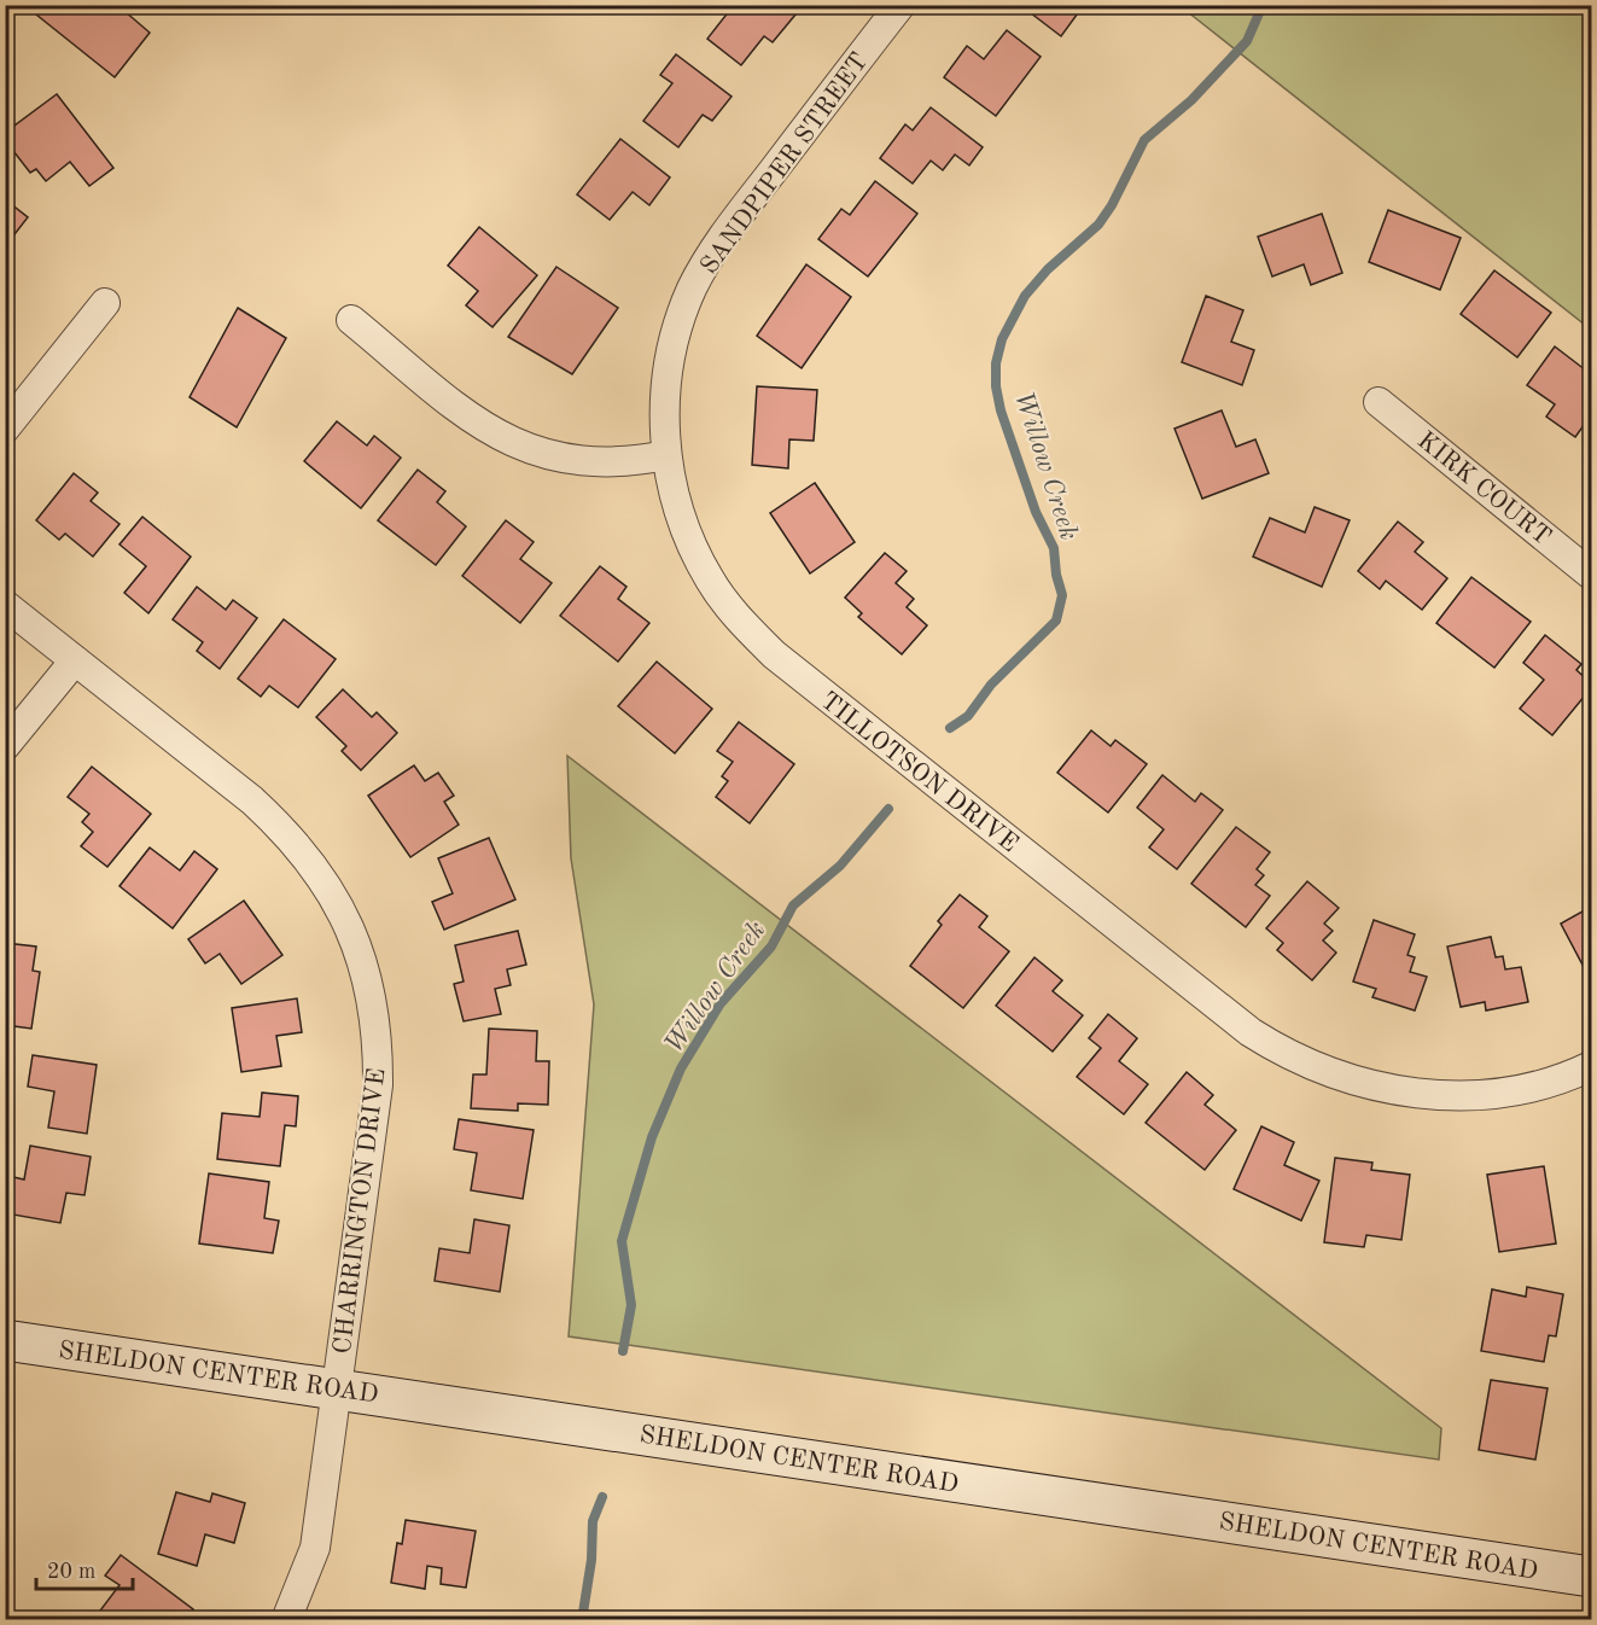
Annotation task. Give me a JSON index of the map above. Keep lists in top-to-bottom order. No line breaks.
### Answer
{"streets":{"main road":["SHELDON CENTER ROAD"],"street":["SANDPIPER STREET","KIRK COURT","TILLOTSON DRIVE","CHARRINGTON DRIVE"]},"crossings":[["SANDPIPER STREET","TILLOTSON DRIVE"],["CHARRINGTON DRIVE","SHELDON CENTER ROAD"]],"water":["Willow Creek"],"scale_bar":"20 m"}
